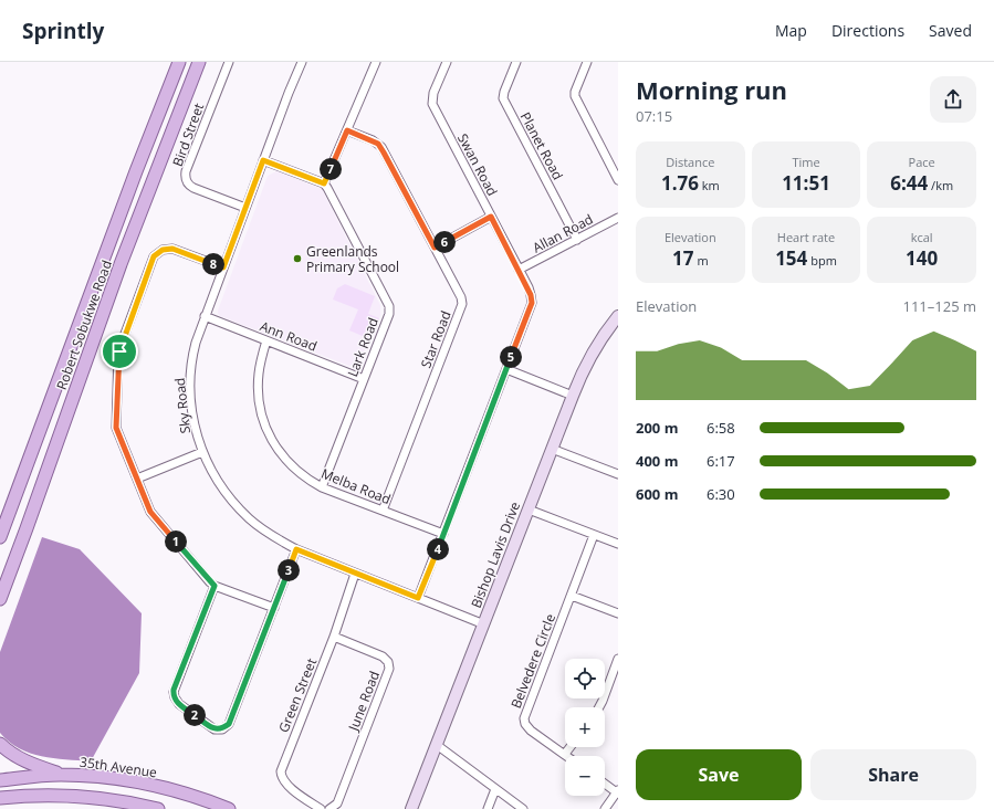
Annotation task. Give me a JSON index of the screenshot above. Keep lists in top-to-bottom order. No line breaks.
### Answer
{"streets":{"main road":["Robert Sobukwe Road","35th Avenue"],"street":["Bird Street","Planet Road","Swan Road","Allan Road","Ann Road","Star Road","Lark Road","Sky Road","Melba Road","Bishop Lavis Drive","Belvedere Circle","Green Street","June Road"]},"crossings":[["Bird Street","Sky Road"],["Planet Road","Allan Road"],["Swan Road","Allan Road"],["Swan Road","Sky Road"],["Swan Road","Melba Road"],["Ann Road","Lark Road"],["Ann Road","Sky Road"],["Ann Road","Melba Road"],["Star Road","Melba Road"],["Lark Road","Melba Road"],["Sky Road","Bishop Lavis Drive"],["Sky Road","Green Street"],["Green Street","June Road"]],"places":["Greenlands Primary School"],"page":{"header":"Sprintly","nav":["Map","Directions","Saved"],"heading":["Morning run","07:15"],"stats":[["Distance","1.76 km"],["Time","11:51"],["Pace","6:44 /km"],["Elevation","17 m"],["Heart rate","154 bpm"],["kcal","140"]],"pins":["7","6","8","5","1","4","3","2"],"chart":["Elevation","111–125 m"],"list":[{"name":"200 m","note":"6:58"},{"name":"400 m","note":"6:17"},{"name":"600 m","note":"6:30"}],"map_buttons":["+","−"],"buttons":["Save","Share"]}}
